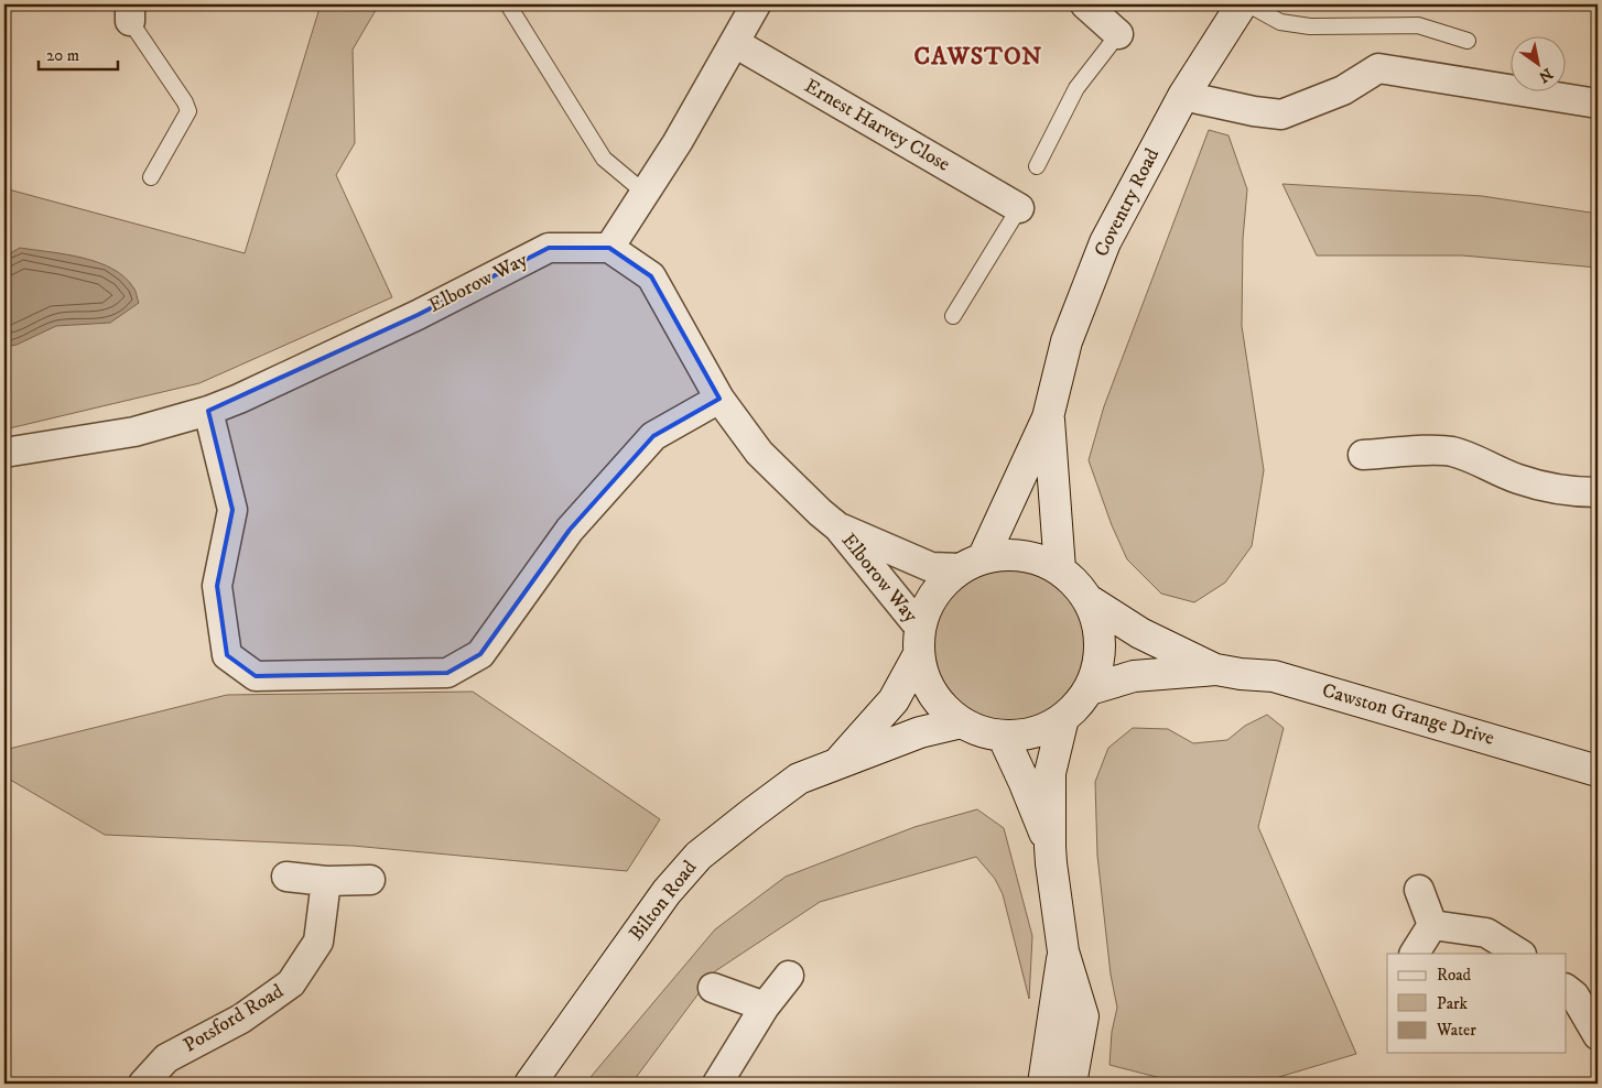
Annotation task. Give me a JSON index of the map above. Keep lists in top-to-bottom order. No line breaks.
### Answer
{"streets":{"main road":["Coventry Road","Cawston Grange Drive","Bilton Road"],"street":["Ernest Harvey Close","Elborow Way","Potsford Road"]},"crossings":[["Coventry Road","Elborow Way"],["Coventry Road","Cawston Grange Drive"],["Coventry Road","Bilton Road"],["Elborow Way","Cawston Grange Drive"],["Elborow Way","Bilton Road"],["Cawston Grange Drive","Bilton Road"]],"districts":["CAWSTON"],"legend":["Road","Park","Water"],"scale_bar":"20 m","north":"bottom right"}
